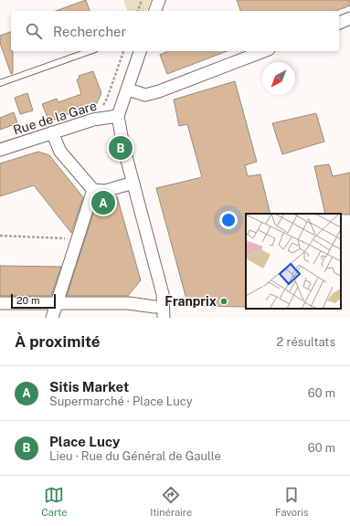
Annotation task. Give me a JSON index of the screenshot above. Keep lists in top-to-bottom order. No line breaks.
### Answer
{"streets":{"street":["Rue de la Gare"]},"places":["Franprix"],"scale_bar":"20 m","north":"bottom left","page":{"search":"Rechercher","pins":["B","A"],"scale":"20 m","heading":["À proximité","2 résultats"],"list":[{"mark":"A","name":"Sitis Market","note":"Supermarché · Place Lucy","value":"60 m"},{"mark":"B","name":"Place Lucy","note":"Lieu · Rue du Général de Gaulle","value":"60 m"}],"nav":["Carte","Itinéraire","Favoris"]}}
